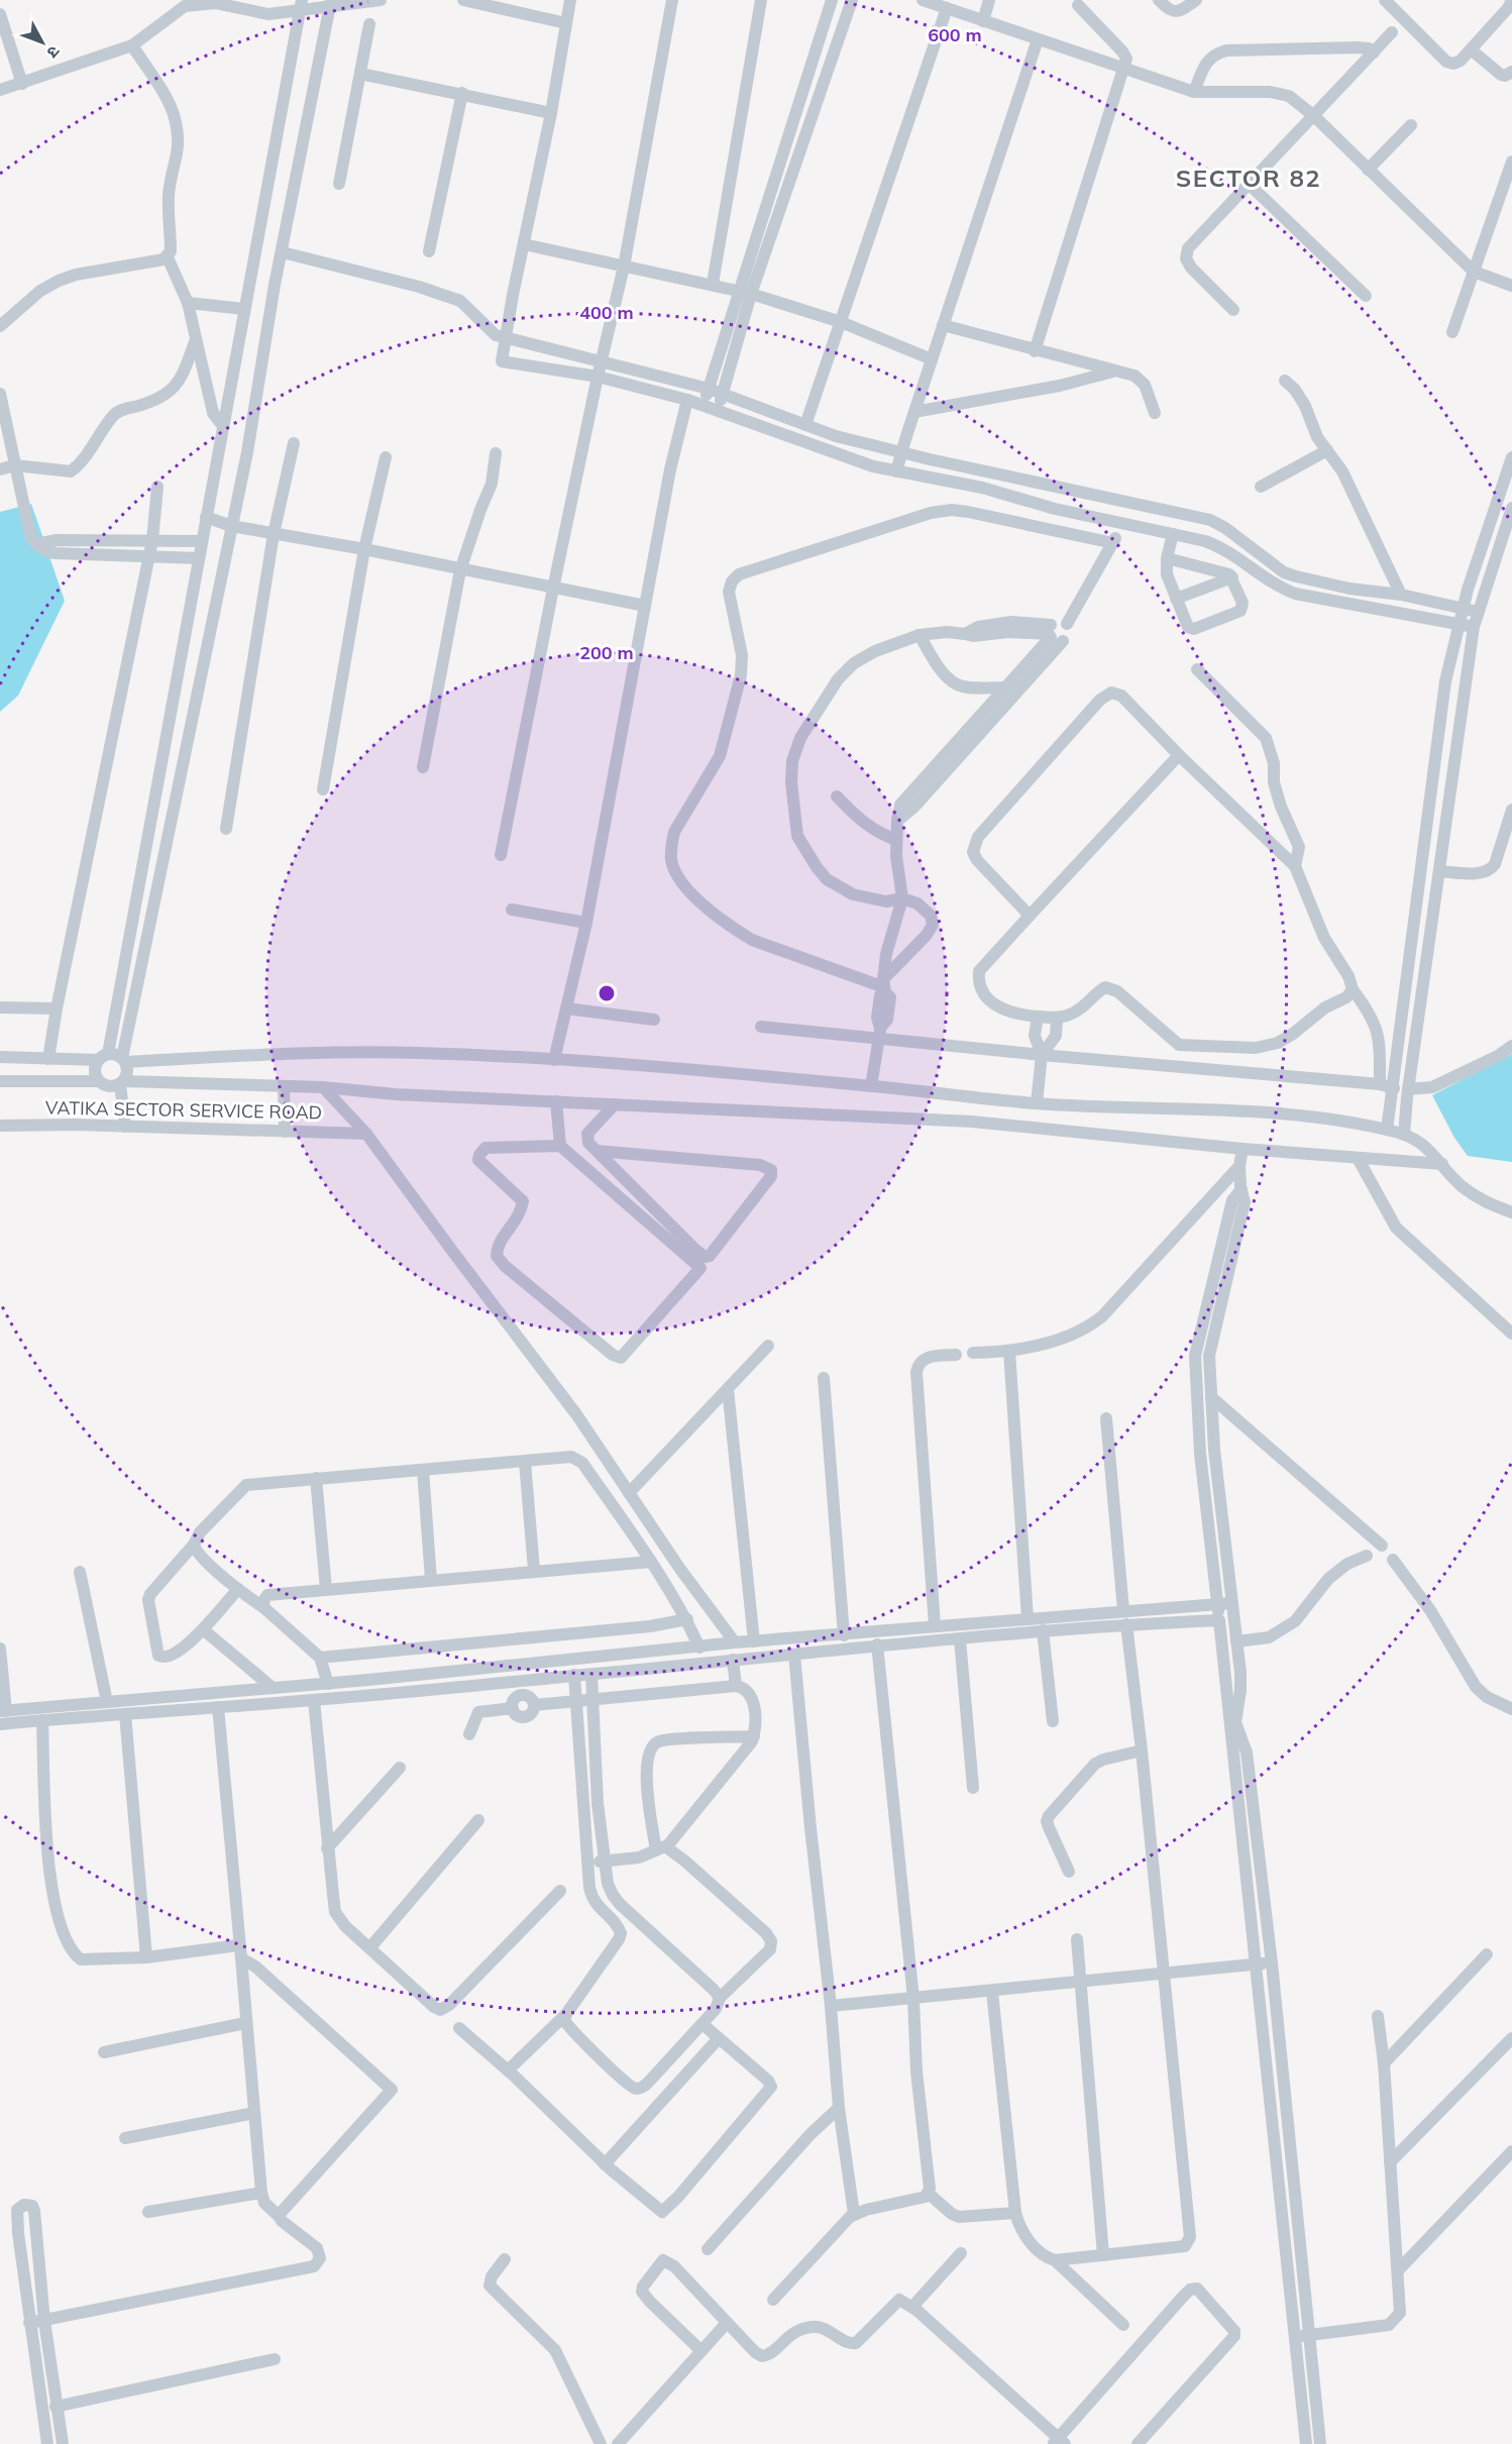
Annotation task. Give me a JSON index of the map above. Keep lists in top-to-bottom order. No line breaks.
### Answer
{"streets":{"street":["VATIKA SECTOR SERVICE ROAD"]},"districts":["SECTOR 82"],"north":"bottom right","rings":["600 m","400 m","200 m"]}
